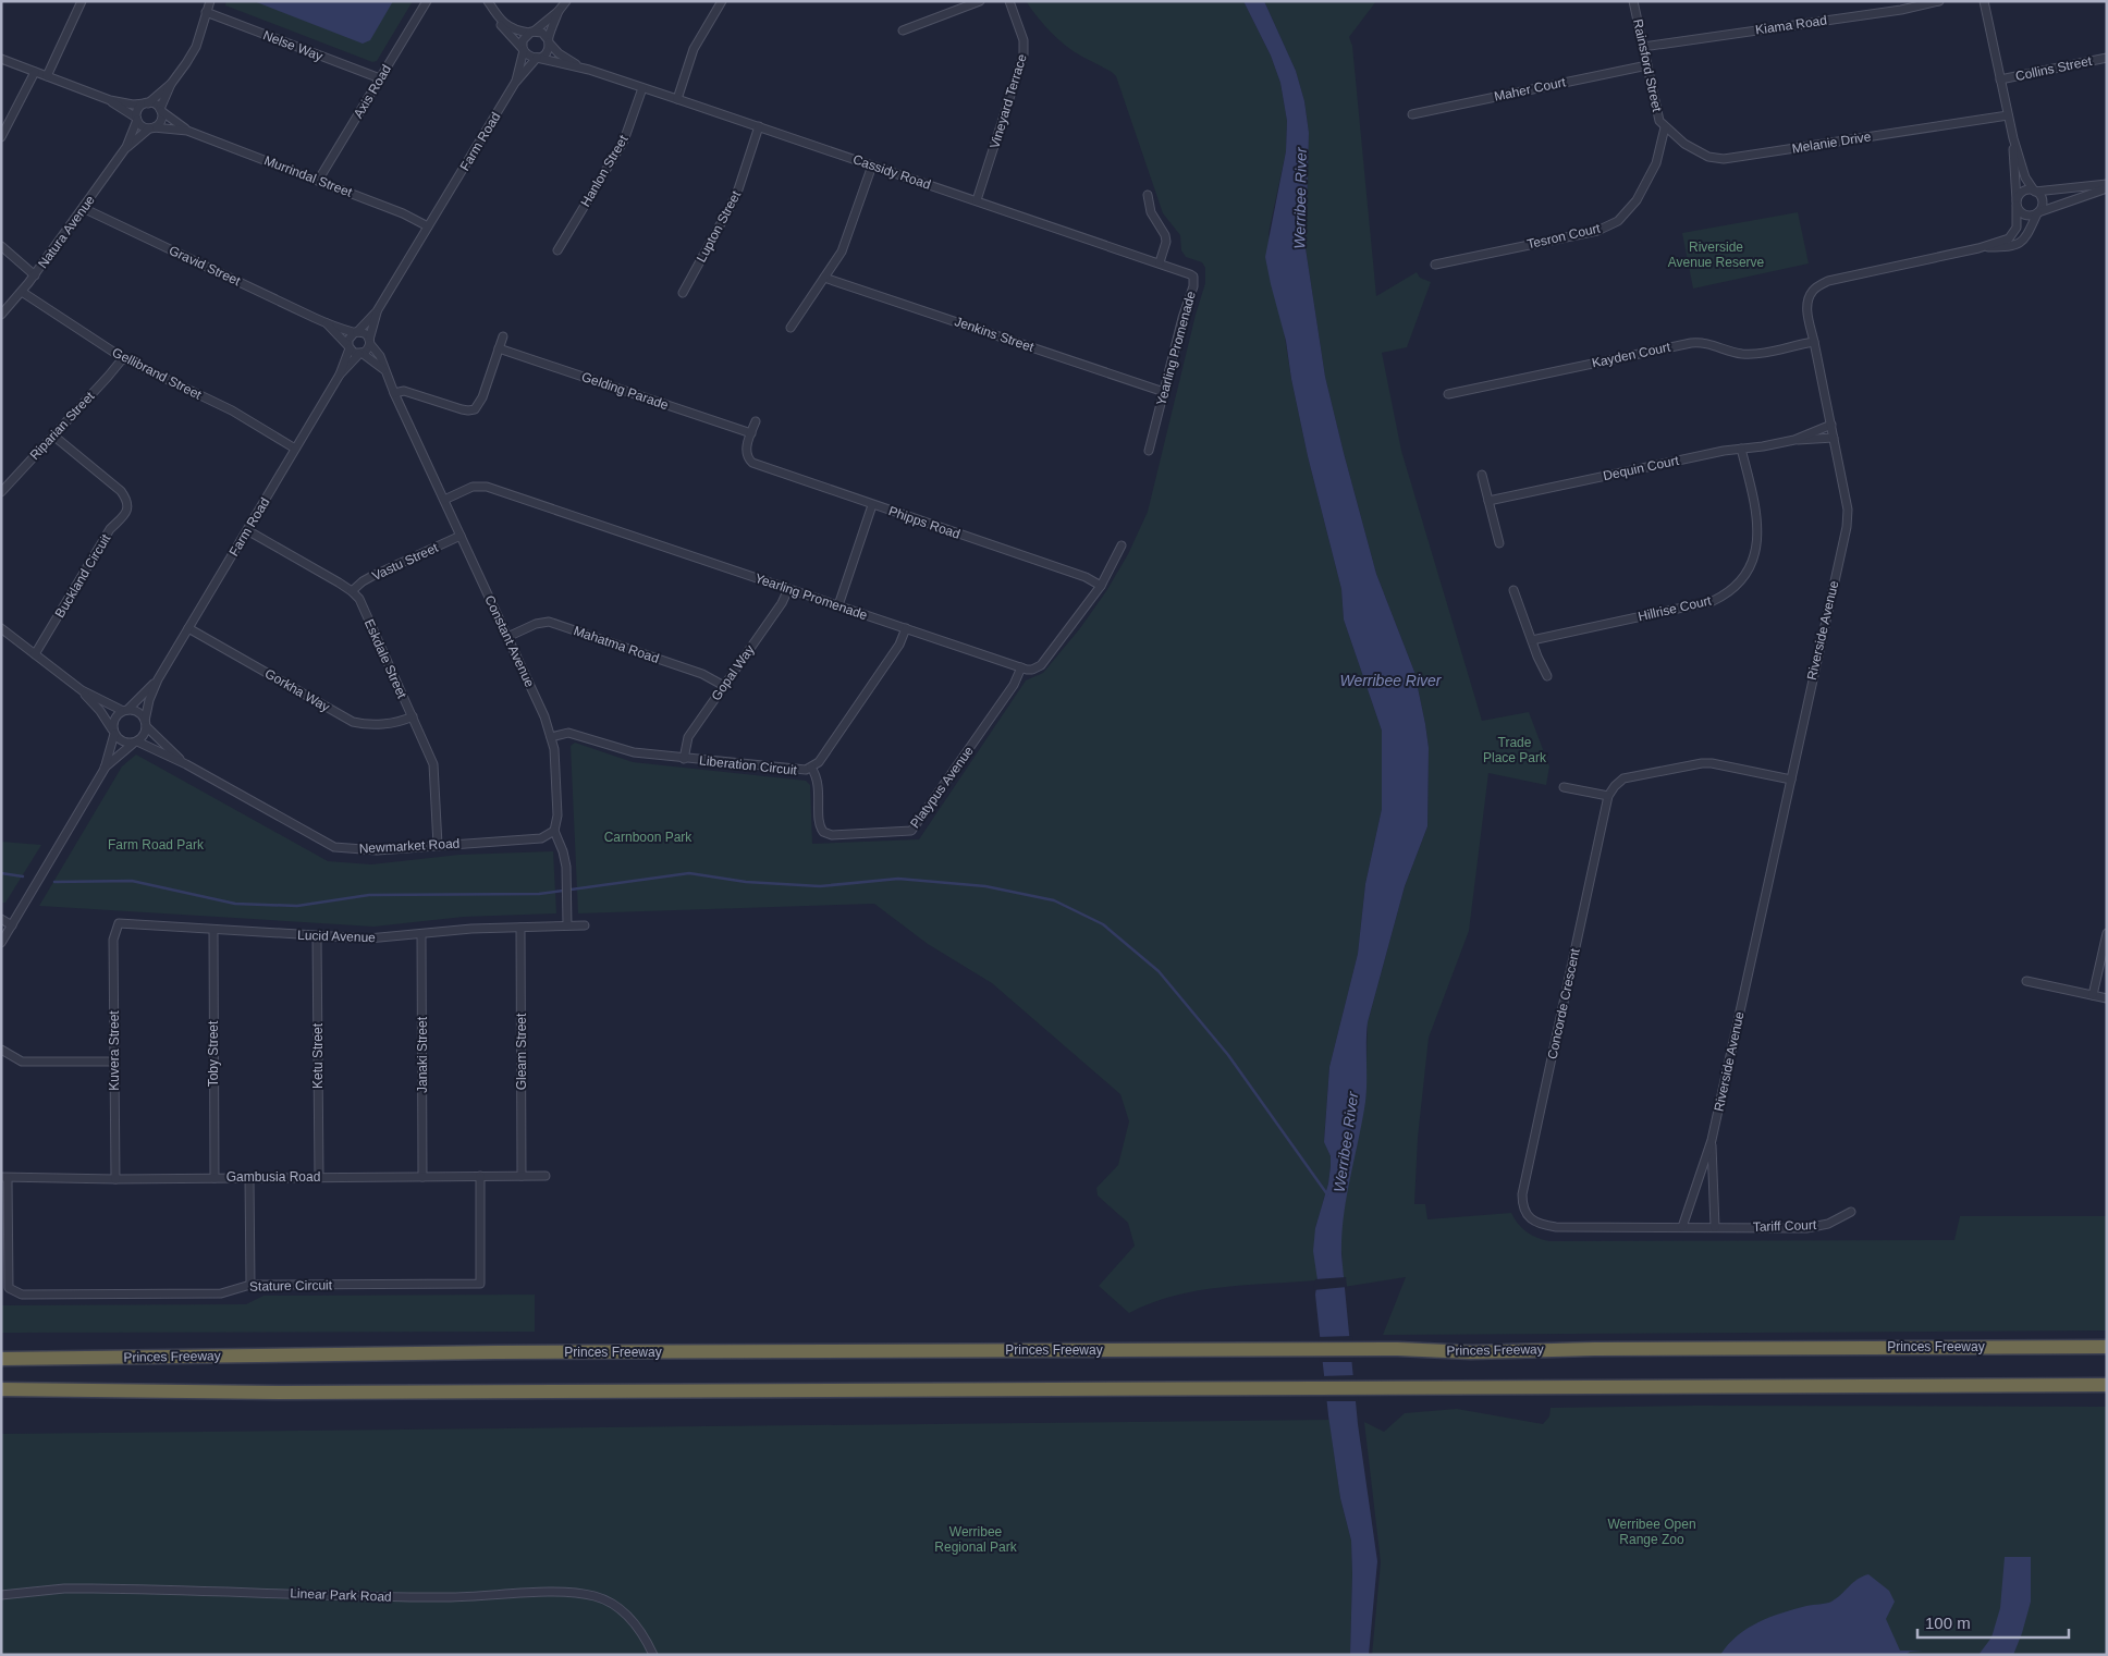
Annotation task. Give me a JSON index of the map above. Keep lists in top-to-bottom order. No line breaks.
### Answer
{"streets":{"highway":["Princes Freeway"],"street":["Kiama Road","Nelse Way","Rainsford Street","Collins Street","Maher Court","Axis Road","Vineyard Terrace","Farm Road","Melanie Drive","Hanlon Street","Cassidy Road","Murrindal Street","Lupton Street","Natura Avenue","Tesron Court","Gravid Street","Jenkins Street","Yearling Promenade","Kayden Court","Gellibrand Street","Gelding Parade","Riparian Street","Dequin Court","Phipps Road","Vastu Street","Buckland Circuit","Hillrise Court","Riverside Avenue","Constant Avenue","Mahatma Road","Eskdale Street","Gopal Way","Gorkha Way","Liberation Circuit","Platypus Avenue","Newmarket Road","Lucid Avenue","Concorde Crescent","Kuvera Street","Gleam Street","Toby Street","Janaki Street","Ketu Street","Gambusia Road","Tariff Court","Stature Circuit","Linear Park Road"]},"crossings":[["Kiama Road","Rainsford Street"],["Nelse Way","Axis Road"],["Rainsford Street","Maher Court"],["Rainsford Street","Melanie Drive"],["Rainsford Street","Tesron Court"],["Axis Road","Murrindal Street"],["Vineyard Terrace","Cassidy Road"],["Farm Road","Cassidy Road"],["Farm Road","Murrindal Street"],["Farm Road","Gravid Street"],["Farm Road","Gellibrand Street"],["Farm Road","Constant Avenue"],["Farm Road","Eskdale Street"],["Farm Road","Gorkha Way"],["Farm Road","Newmarket Road"],["Melanie Drive","Tesron Court"],["Hanlon Street","Cassidy Road"],["Cassidy Road","Lupton Street"],["Cassidy Road","Yearling Promenade"],["Murrindal Street","Natura Avenue"],["Natura Avenue","Gravid Street"],["Natura Avenue","Gellibrand Street"],["Gravid Street","Constant Avenue"],["Jenkins Street","Yearling Promenade"],["Yearling Promenade","Constant Avenue"],["Yearling Promenade","Gopal Way"],["Yearling Promenade","Liberation Circuit"],["Yearling Promenade","Platypus Avenue"],["Kayden Court","Riverside Avenue"],["Gellibrand Street","Riparian Street"],["Gelding Parade","Phipps Road"],["Riparian Street","Buckland Circuit"],["Dequin Court","Hillrise Court"],["Dequin Court","Riverside Avenue"],["Vastu Street","Constant Avenue"],["Vastu Street","Eskdale Street"],["Riverside Avenue","Concorde Crescent"],["Riverside Avenue","Tariff Court"],["Constant Avenue","Mahatma Road"],["Constant Avenue","Liberation Circuit"],["Constant Avenue","Newmarket Road"],["Constant Avenue","Lucid Avenue"],["Mahatma Road","Gopal Way"],["Eskdale Street","Gorkha Way"],["Eskdale Street","Newmarket Road"],["Gopal Way","Liberation Circuit"],["Liberation Circuit","Platypus Avenue"],["Lucid Avenue","Kuvera Street"],["Lucid Avenue","Gleam Street"],["Lucid Avenue","Toby Street"],["Lucid Avenue","Janaki Street"],["Lucid Avenue","Ketu Street"],["Concorde Crescent","Tariff Court"],["Kuvera Street","Gambusia Road"],["Gleam Street","Gambusia Road"],["Toby Street","Gambusia Road"],["Janaki Street","Gambusia Road"],["Ketu Street","Gambusia Road"],["Gambusia Road","Stature Circuit"]],"water":["Werribee River"],"parks":["Riverside Avenue Reserve","Trade Place Park","Carnboon Park","Farm Road Park","Werribee Open Range Zoo","Werribee Regional Park"],"scale_bar":"100 m"}
